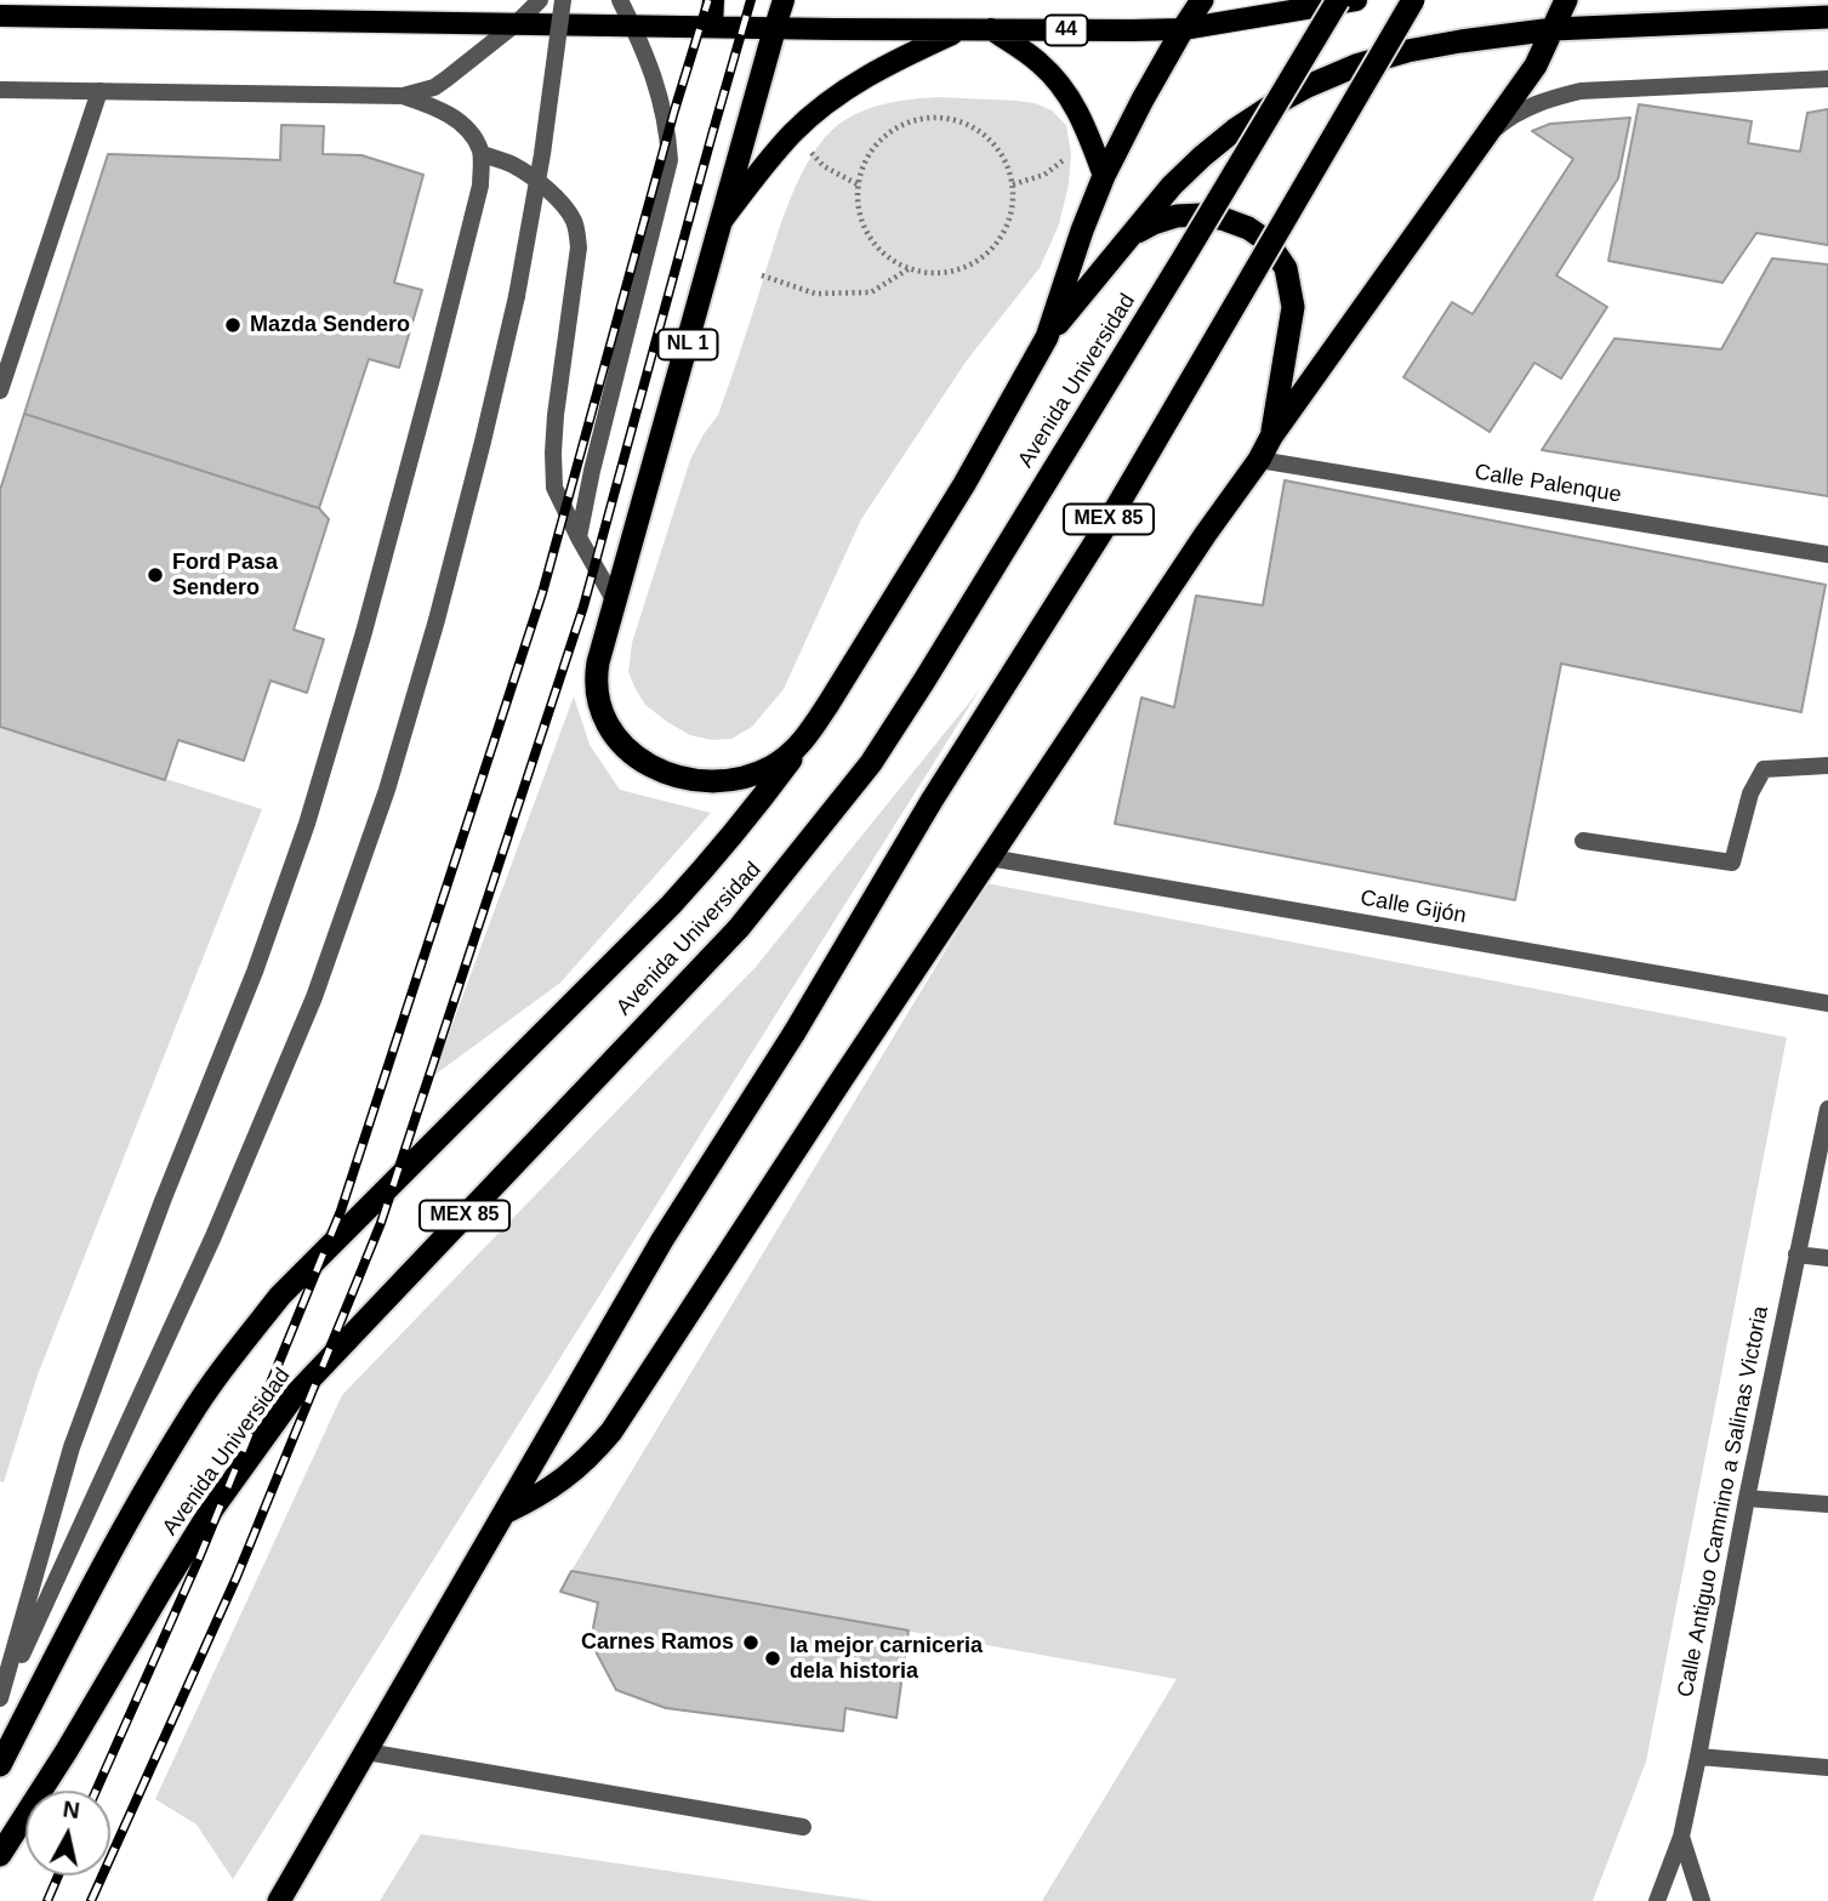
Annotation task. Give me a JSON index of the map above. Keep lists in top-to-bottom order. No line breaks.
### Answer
{"streets":{"highway":["NL 1","Avenida Universidad","MEX 85"],"main road":["44"],"street":["Calle Palenque","Calle Gijón","Calle Antiguo Camnino a Salinas Victoria"]},"crossings":[["44","NL 1"]],"places":["Mazda Sendero","Ford Pasa Sendero","Carnes Ramos","la mejor carniceria dela historia"],"north":"top"}
